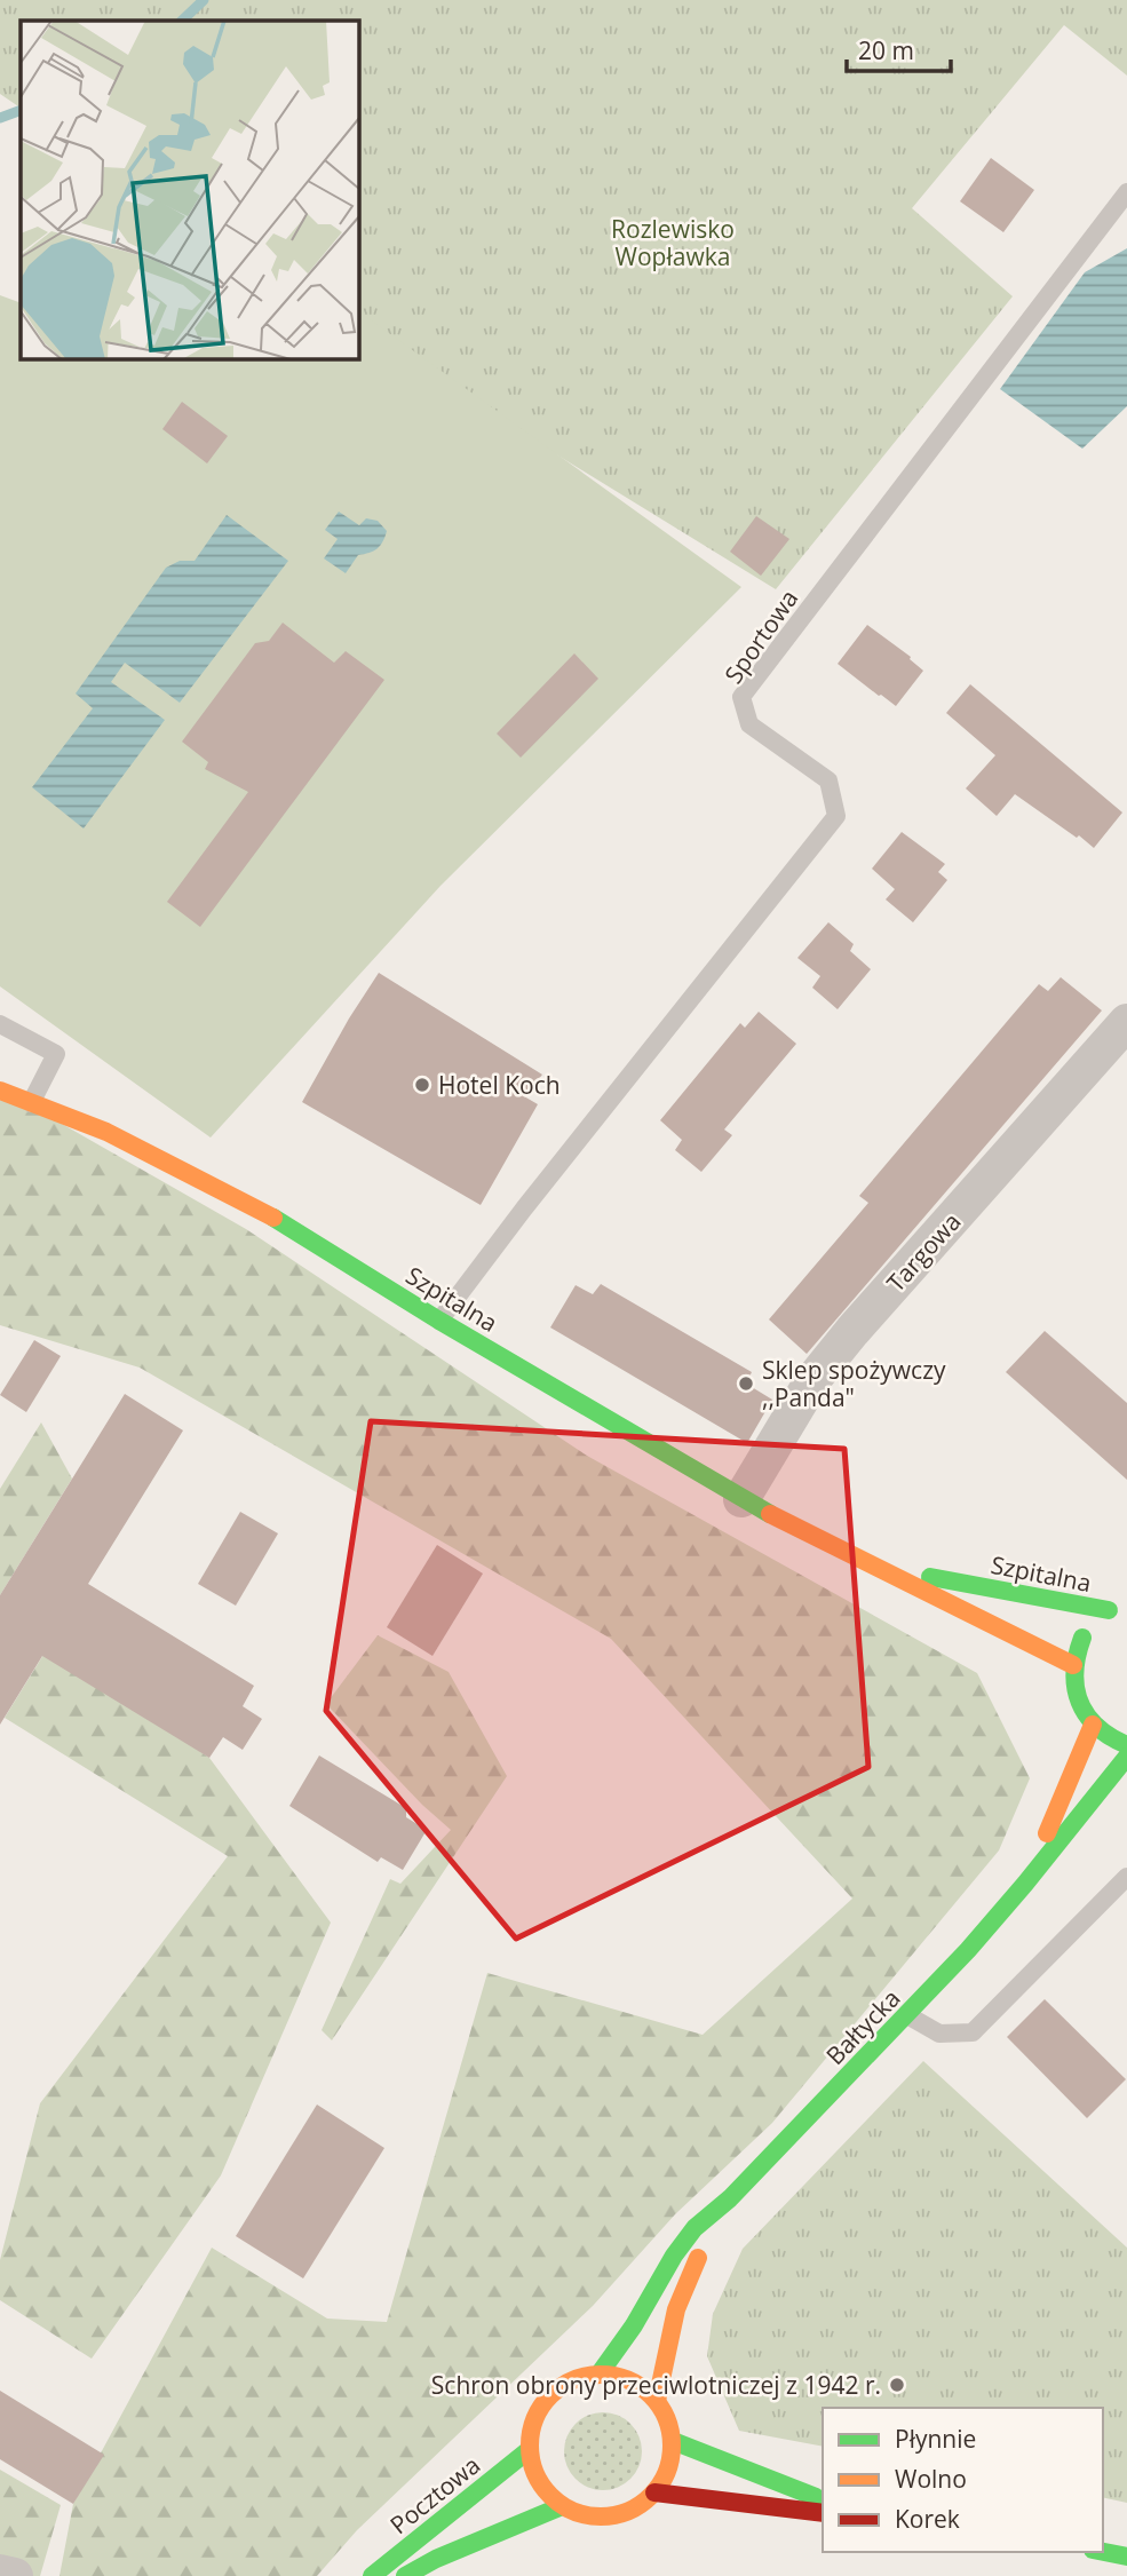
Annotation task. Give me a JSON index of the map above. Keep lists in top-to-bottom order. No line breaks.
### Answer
{"streets":{"main road":["Szpitalna","Bałtycka","Pocztowa"],"street":["Targowa"],"lane":["Sportowa"]},"crossings":[["Sportowa","Szpitalna"],["Targowa","Szpitalna"],["Bałtycka","Pocztowa"]],"parks":["Rozlewisko Wopławka"],"places":["Hotel Koch","Sklep spożywczy ,,Panda\"","Schron obrony przeciwlotniczej z 1942 r."],"legend":["Płynnie","Wolno","Korek"],"scale_bar":"20 m"}
